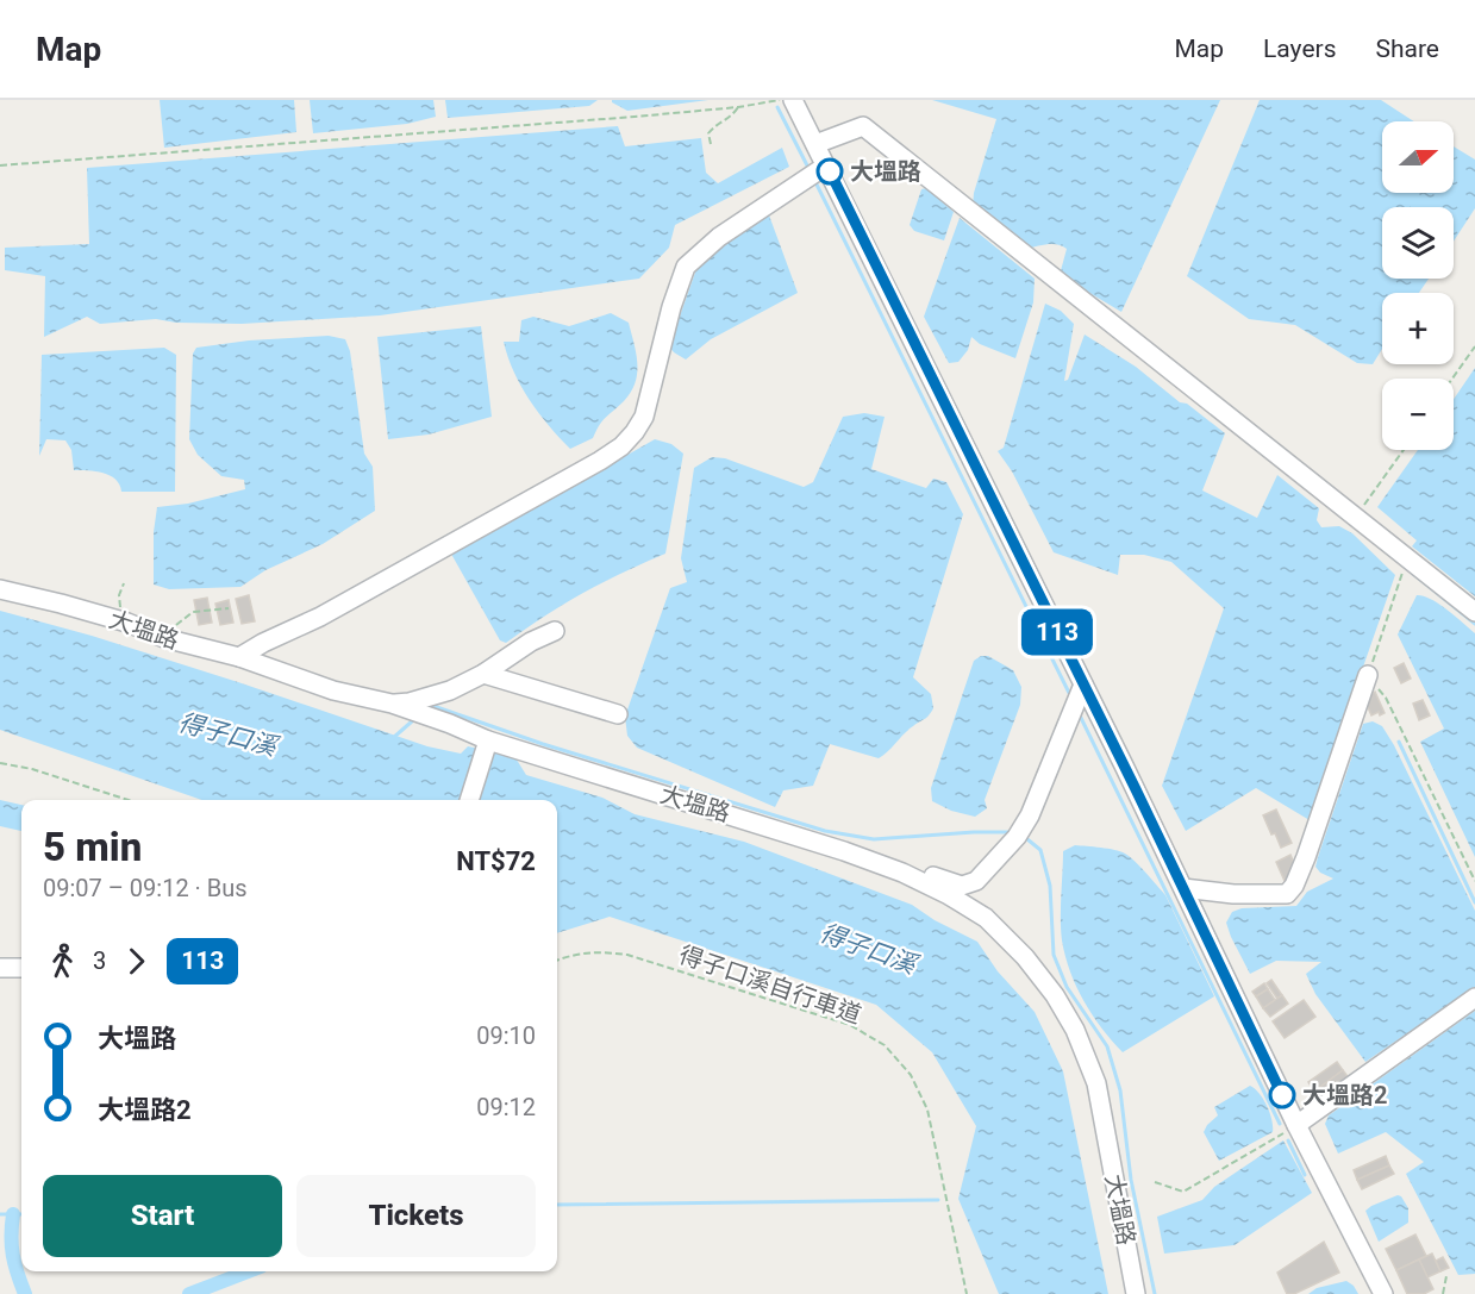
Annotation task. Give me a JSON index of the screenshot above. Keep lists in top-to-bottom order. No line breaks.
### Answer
{"streets":{"street":["大塭路"],"path":["得子口溪自行車道"]},"water":["得子口溪"],"places":["大塭路","大塭路2"],"lines":["bus line 113"],"north":"right","page":{"header":"Map","nav":["Map","Layers","Share"],"on_map":"113","map_buttons":["+","−"],"heading":["5 min","09:07 – 09:12 · Bus","NT$72"],"legs":["3","113"],"list":[{"name":"大塭路","value":"09:10"},{"name":"大塭路2","value":"09:12"}],"buttons":["Start","Tickets"]}}
